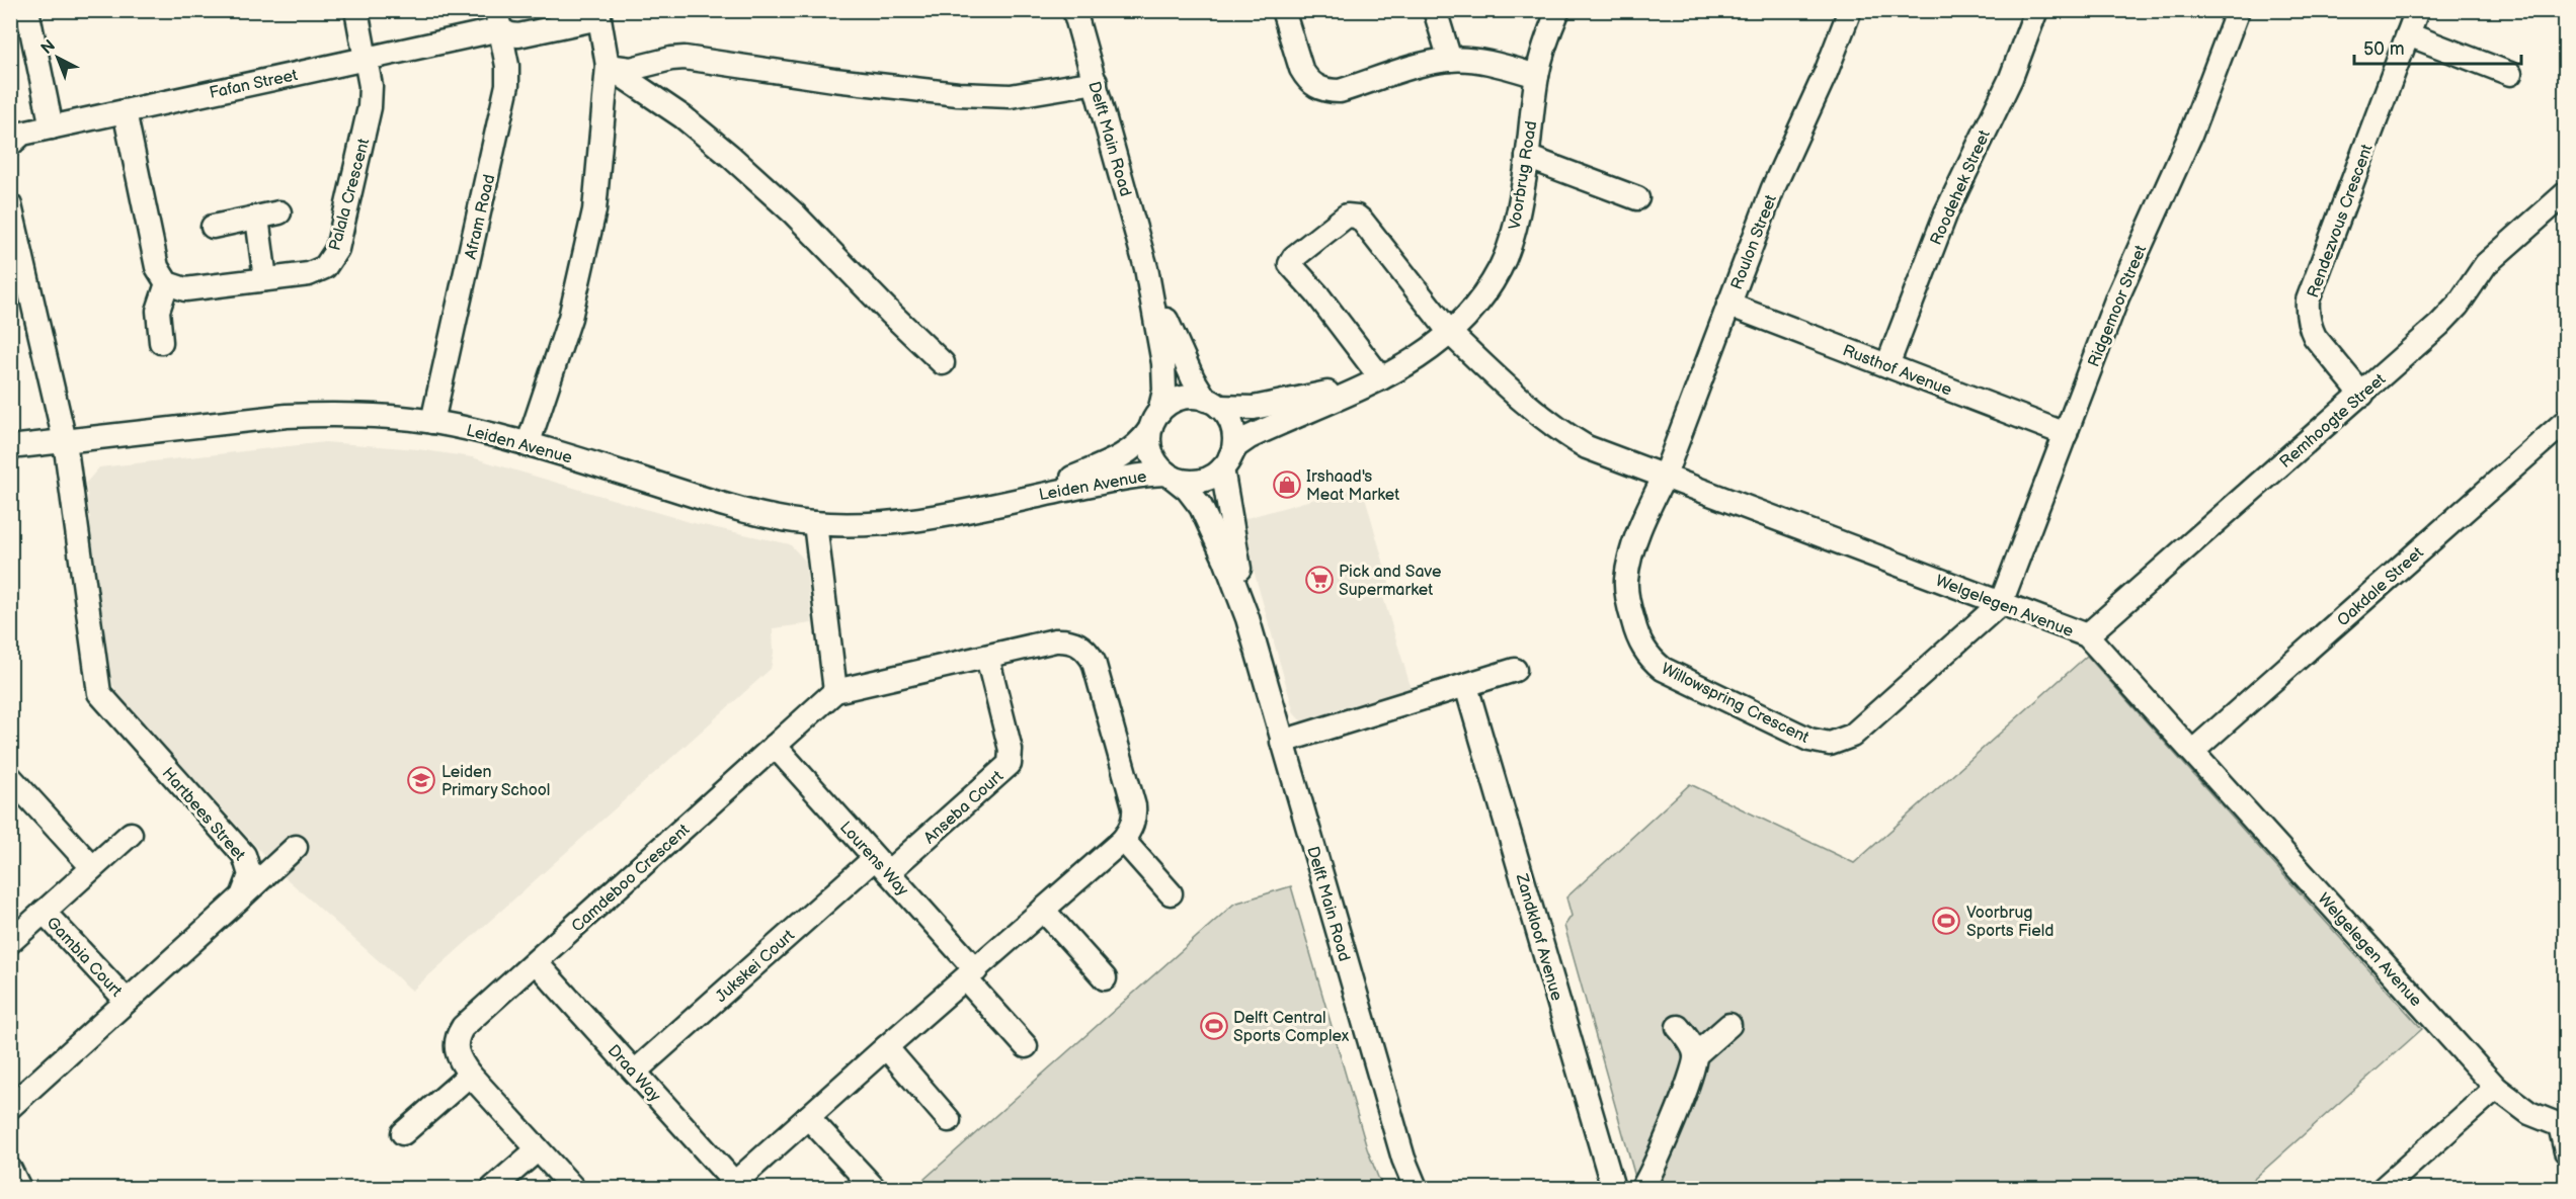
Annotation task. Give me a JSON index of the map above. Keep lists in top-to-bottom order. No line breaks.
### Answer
{"streets":{"street":["Fafan Street","Delft Main Road","Voorbrug Road","Roodehek Street","Palala Crescent","Afram Road","Rendezvous Crescent","Roulon Street","Ridgemoor Street","Rusthof Avenue","Remhoogte Street","Leiden Avenue","Oakdale Street","Welgelegen Avenue","Willowspring Crescent","Anseba Court","Hartbees Street","Lourens Way","Camdeboo Crescent","Zandkloof Avenue","Gambia Court","Jukskei Court","Draa Way"]},"crossings":[["Fafan Street","Palala Crescent"],["Fafan Street","Afram Road"],["Delft Main Road","Voorbrug Road"],["Delft Main Road","Leiden Avenue"],["Voorbrug Road","Leiden Avenue"],["Voorbrug Road","Welgelegen Avenue"],["Roodehek Street","Rusthof Avenue"],["Afram Road","Leiden Avenue"],["Rendezvous Crescent","Remhoogte Street"],["Roulon Street","Rusthof Avenue"],["Roulon Street","Welgelegen Avenue"],["Roulon Street","Willowspring Crescent"],["Ridgemoor Street","Rusthof Avenue"],["Ridgemoor Street","Welgelegen Avenue"],["Ridgemoor Street","Willowspring Crescent"],["Remhoogte Street","Welgelegen Avenue"],["Leiden Avenue","Hartbees Street"],["Oakdale Street","Welgelegen Avenue"],["Welgelegen Avenue","Willowspring Crescent"],["Anseba Court","Lourens Way"],["Anseba Court","Camdeboo Crescent"],["Anseba Court","Jukskei Court"],["Lourens Way","Camdeboo Crescent"],["Lourens Way","Jukskei Court"],["Camdeboo Crescent","Draa Way"],["Jukskei Court","Draa Way"]],"places":{"shop":["Irshaad's Meat Market"],"supermarket":["Pick and Save Supermarket"],"school or university":["Leiden Primary School"],"sports":["Voorbrug Sports Field","Delft Central Sports Complex"]},"scale_bar":"50 m","north":"top left"}
